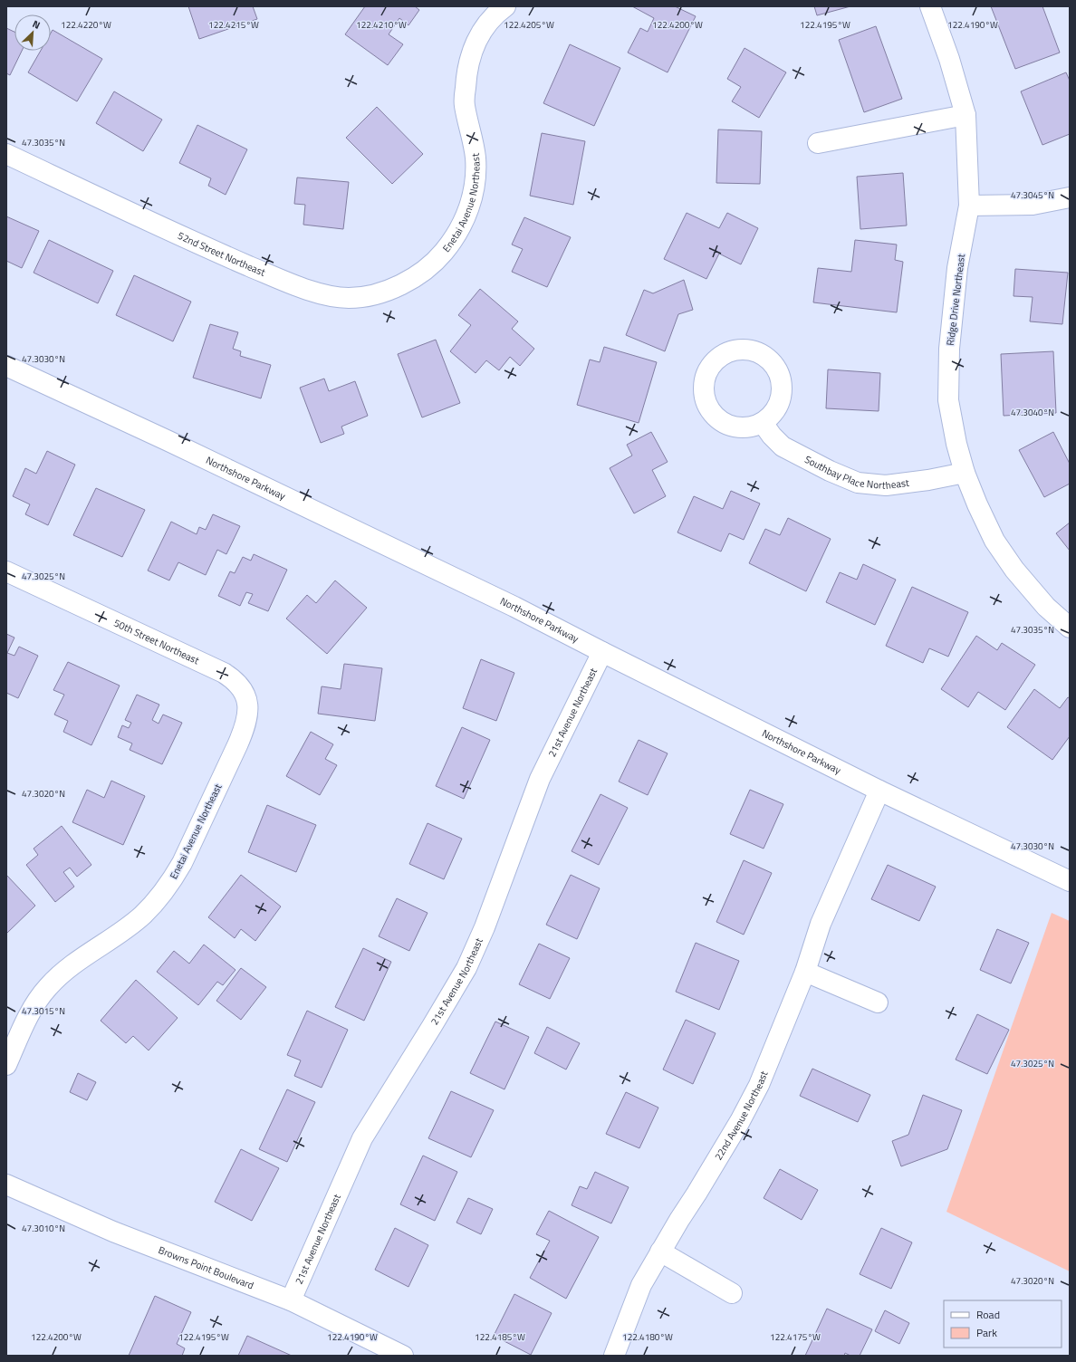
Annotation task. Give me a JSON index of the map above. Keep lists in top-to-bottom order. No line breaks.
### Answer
{"streets":{"street":["Enetai Avenue Northeast","52nd Street Northeast","Ridge Drive Northeast","Southbay Place Northeast","Northshore Parkway","50th Street Northeast","21st Avenue Northeast","22nd Avenue Northeast","Browns Point Boulevard"]},"crossings":[["Enetai Avenue Northeast","52nd Street Northeast"],["Enetai Avenue Northeast","50th Street Northeast"],["Ridge Drive Northeast","Southbay Place Northeast"],["Northshore Parkway","21st Avenue Northeast"],["Northshore Parkway","22nd Avenue Northeast"],["21st Avenue Northeast","Browns Point Boulevard"]],"legend":["Road","Park"],"north":"top right","coordinates":["122.4220°W","122.4215°W","122.4210°W","122.4205°W","122.4200°W","122.4195°W","122.4190°W","47.3035°N","47.3045°N","47.3030°N","47.3040°N","47.3025°N","47.3020°N","47.3015°N","47.3010°N","122.4185°W","122.4180°W","122.4175°W"]}
